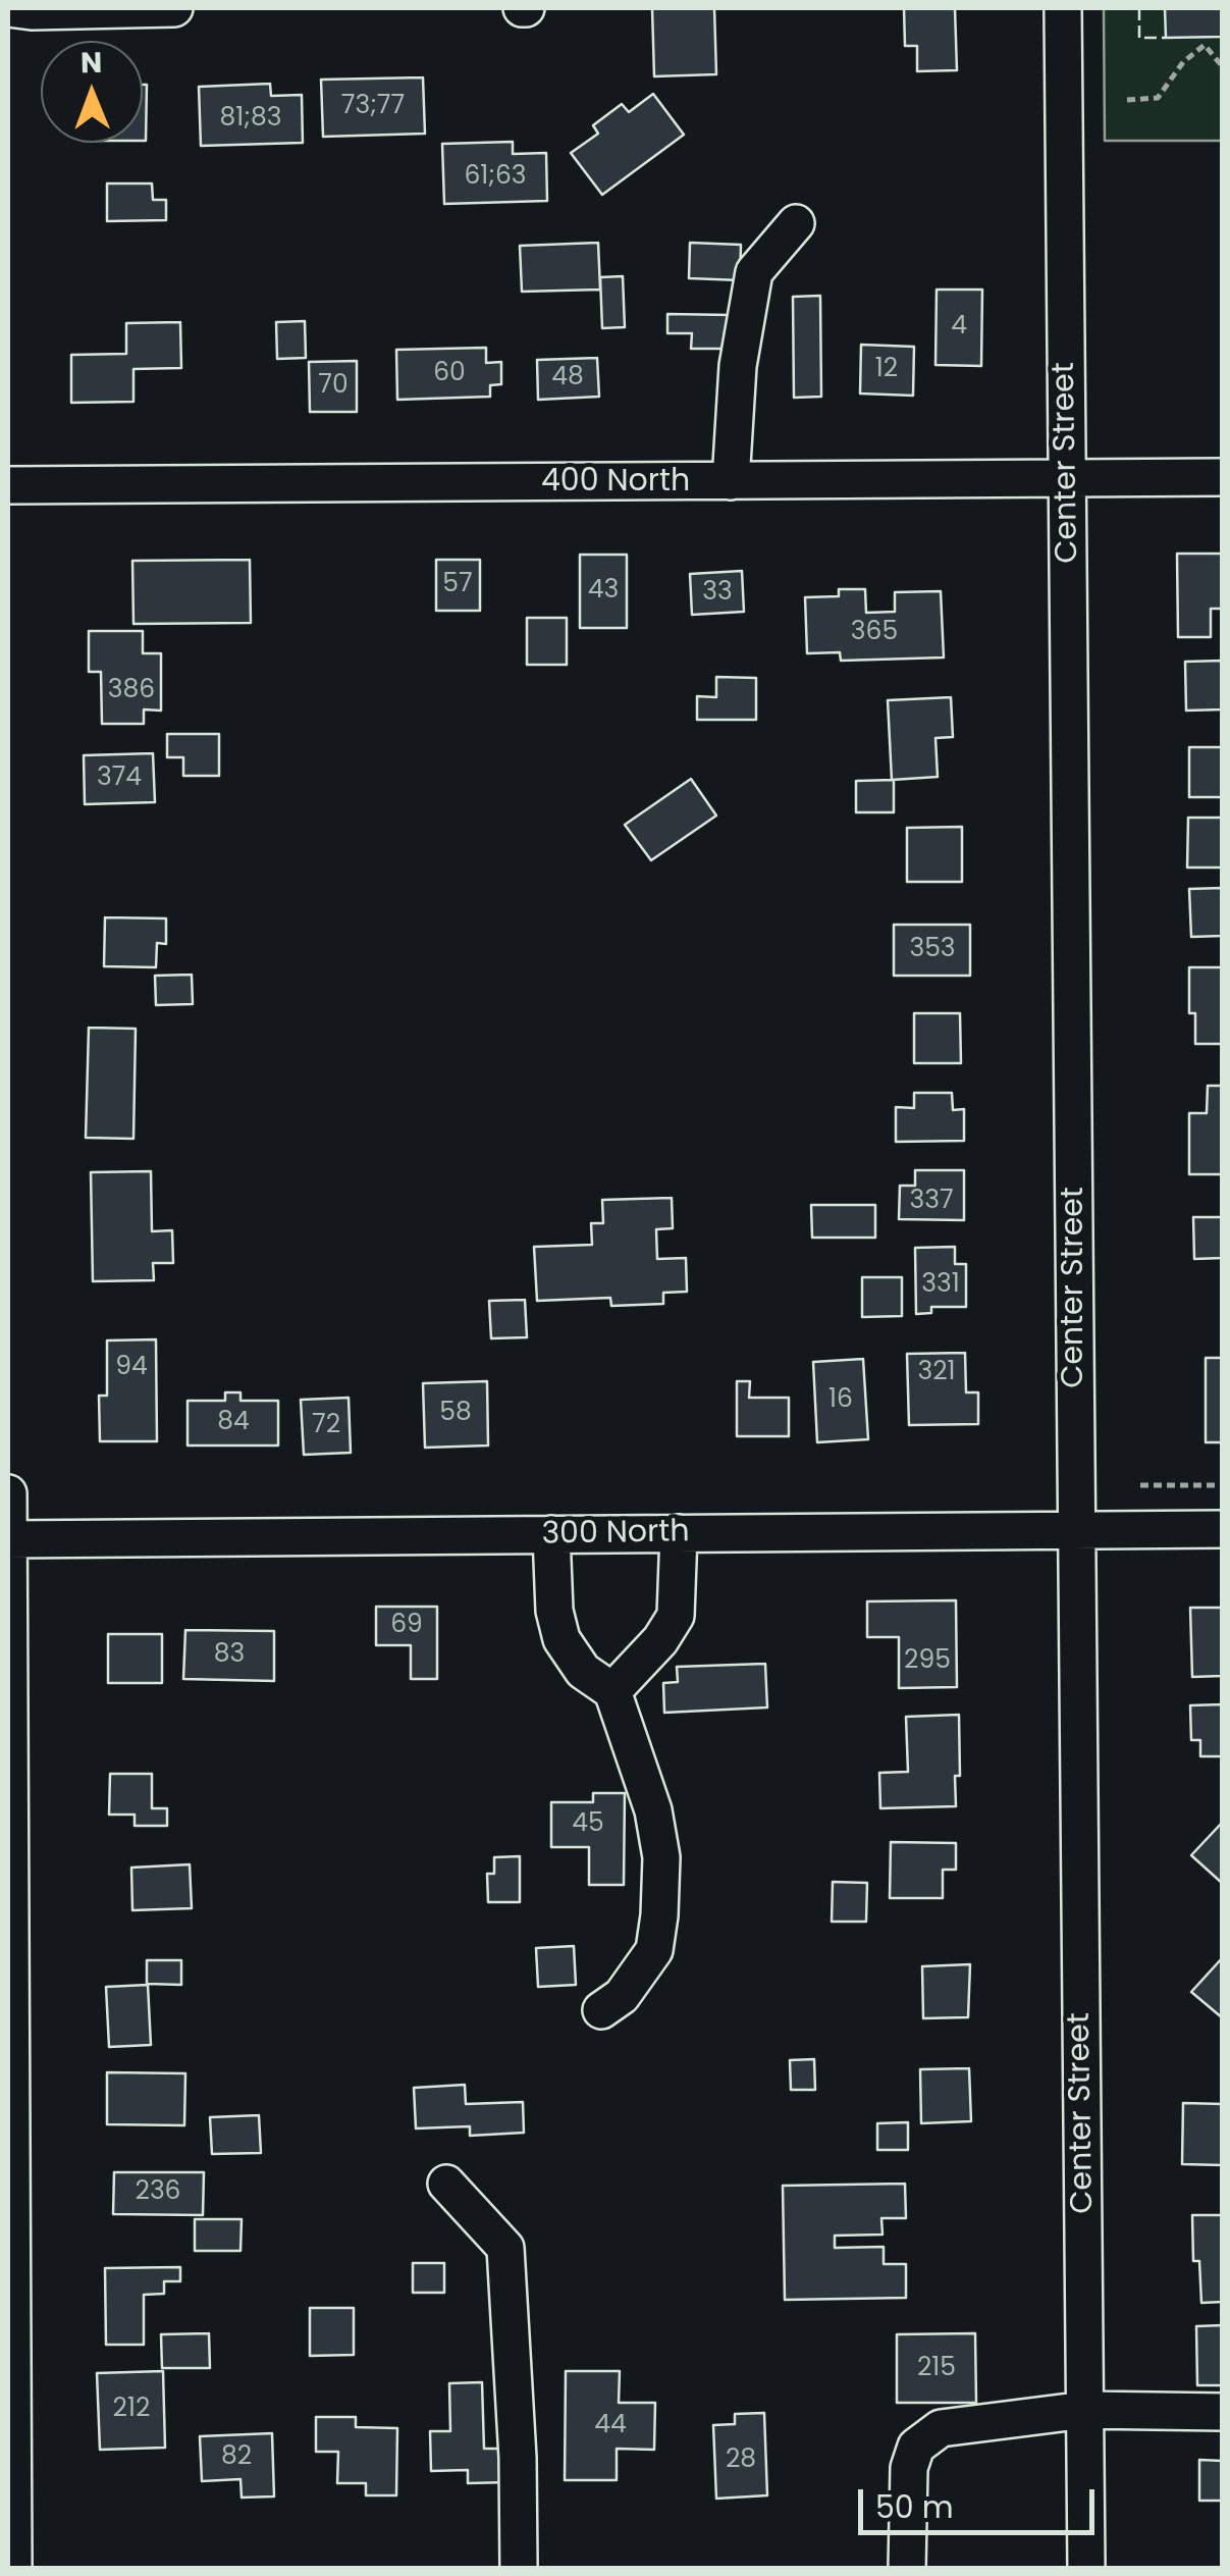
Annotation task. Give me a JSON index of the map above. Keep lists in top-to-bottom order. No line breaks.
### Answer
{"streets":{"street":["Center Street","400 North","300 North"]},"crossings":[["Center Street","400 North"],["Center Street","300 North"]],"house_numbers":["73;77","81;83","61;63","4","12","60","48","70","57","43","33","365","386","374","353","337","331","94","321","16","58","84","72","69","83","295","45","236","215","212","44","82","28"],"scale_bar":"50 m","north":"top"}
